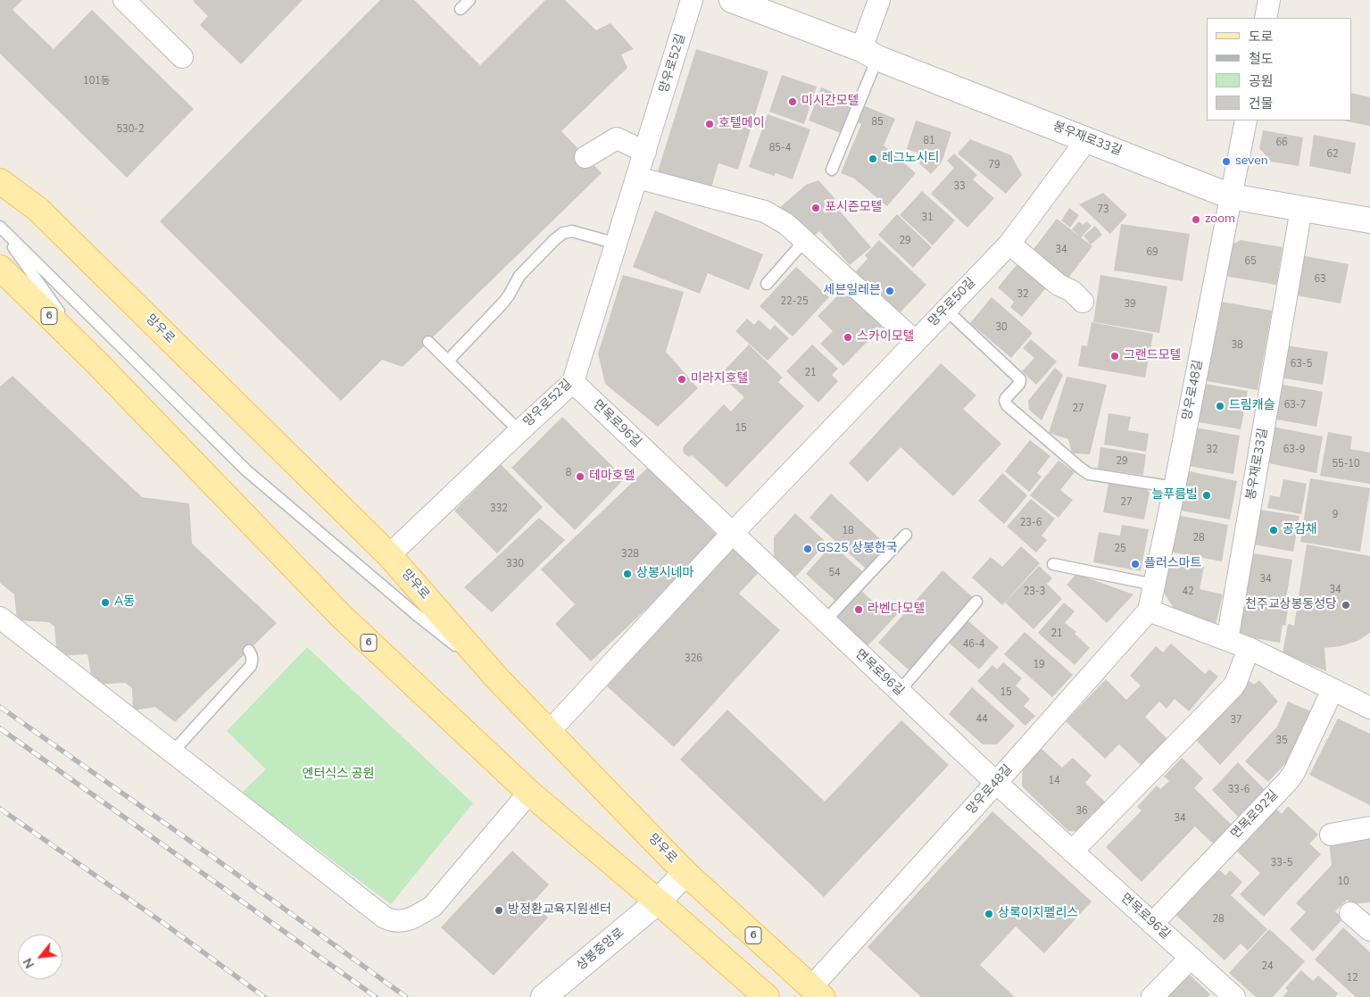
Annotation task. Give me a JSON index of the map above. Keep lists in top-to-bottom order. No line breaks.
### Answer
{"streets":{"main road":["6","망우로"],"street":["망우로52길","봉우재로33길","망우로50길","망우로48길","면목로96길","면목로92길","상봉중앙로"]},"crossings":[["망우로52길","망우로"],["망우로52길","면목로96길"],["봉우재로33길","망우로50길"],["봉우재로33길","망우로48길"],["망우로50길","망우로"],["망우로50길","면목로96길"],["6","상봉중앙로"],["망우로","망우로48길"],["망우로","상봉중앙로"],["망우로48길","면목로96길"],["면목로96길","면목로92길"]],"parks":["엔터식스 공원"],"places":["미시간모텔","호텔메이","레그노시티","seven","포시즌모텔","zoom","세븐일레븐","스카이모텔","그랜드모텔","미라지호텔","드림캐슬","테마호텔","늘푸름빌","공감채","GS25 상봉한국","플러스마트","상봉시네마","A동","천주교상봉동성당","라벤다모텔","방정환교육지원센터","상록이지펠리스"],"house_numbers":["101동","85","530-2","81","66","85-4","62","79","33","73","31","29","34","69","65","63","32","22-25","39","30","38","63-5","21","63-7","27","15","32","63-9","29","55-10","8","27","332","9","23-6","18","28","25","328","330","54","34","34","23-3","42","21","46-4","326","19","15","44","37","35","14","33-6","36","34","33-5","10","28","24","12"],"legend":["도로","철도","공원","건물"],"north":"bottom left"}
